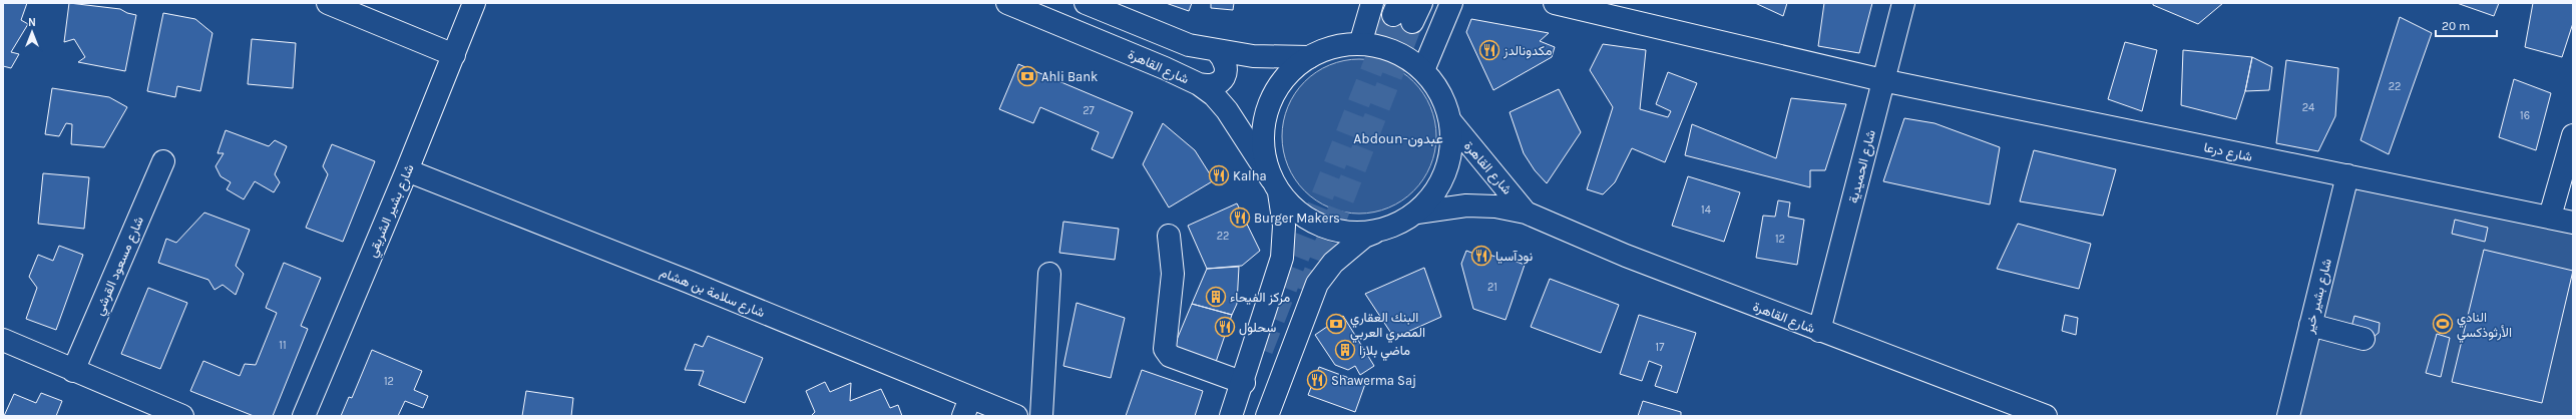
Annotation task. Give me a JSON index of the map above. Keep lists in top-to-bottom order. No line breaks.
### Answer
{"streets":{"main road":["شارع القاهرة","شارع درعا","شارع الحميدية","شارع بشير الشريقي","شارع مسعود القرشي","شارع سلامة بن هشام","شارع بشير خير"]},"crossings":[["شارع القاهرة","شارع الحميدية"],["شارع درعا","شارع الحميدية"],["شارع درعا","شارع بشير خير"],["شارع بشير الشريقي","شارع سلامة بن هشام"]],"districts":["Abdoun-عبدون"],"places":{"restaurant":["مكدونالدز","Kalha","Burger Makers","نودآسيا","سحلول","Shawerma Saj"],"bank":["Ahli Bank","البنك العقاري المصري العربي"],"building":["مركز الفيحاء","ماضي بلازا"],"sports":["النادي الأرثوذكسي"]},"house_numbers":["22","24","27","16","14","22","12","21","11","17","12"],"scale_bar":"20 m","north":"top"}
